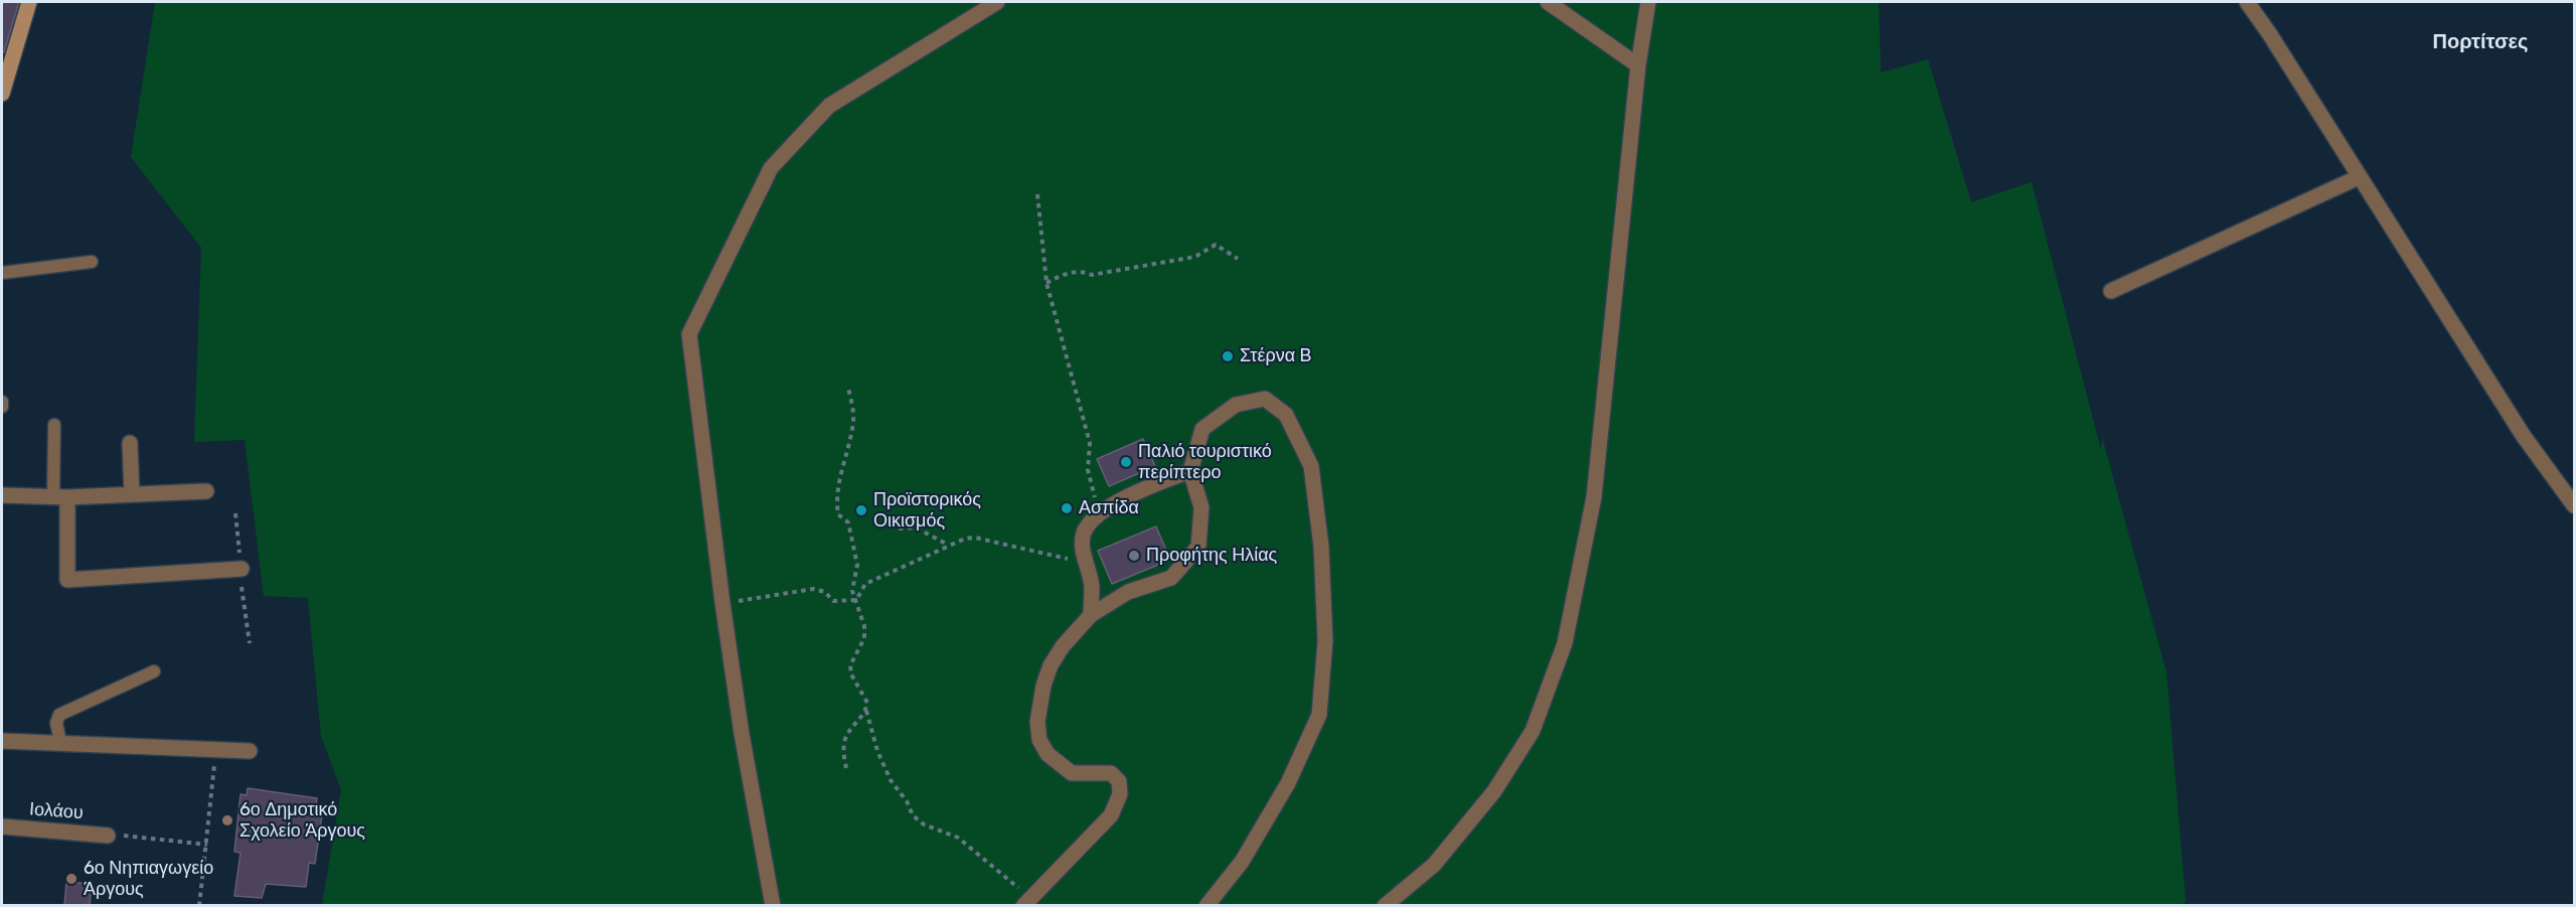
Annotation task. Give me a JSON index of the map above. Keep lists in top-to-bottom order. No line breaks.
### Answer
{"streets":{"street":["Ιολάου"]},"districts":["Πορτίτσες"],"places":["Στέρνα Β","Παλιό τουριστικό περίπτερο","Ασπίδα","Προϊστορικός Οικισμός","Προφήτης Ηλίας","6ο Δημοτικό Σχολείο Άργους","6ο Νηπιαγωγείο Άργους"]}
